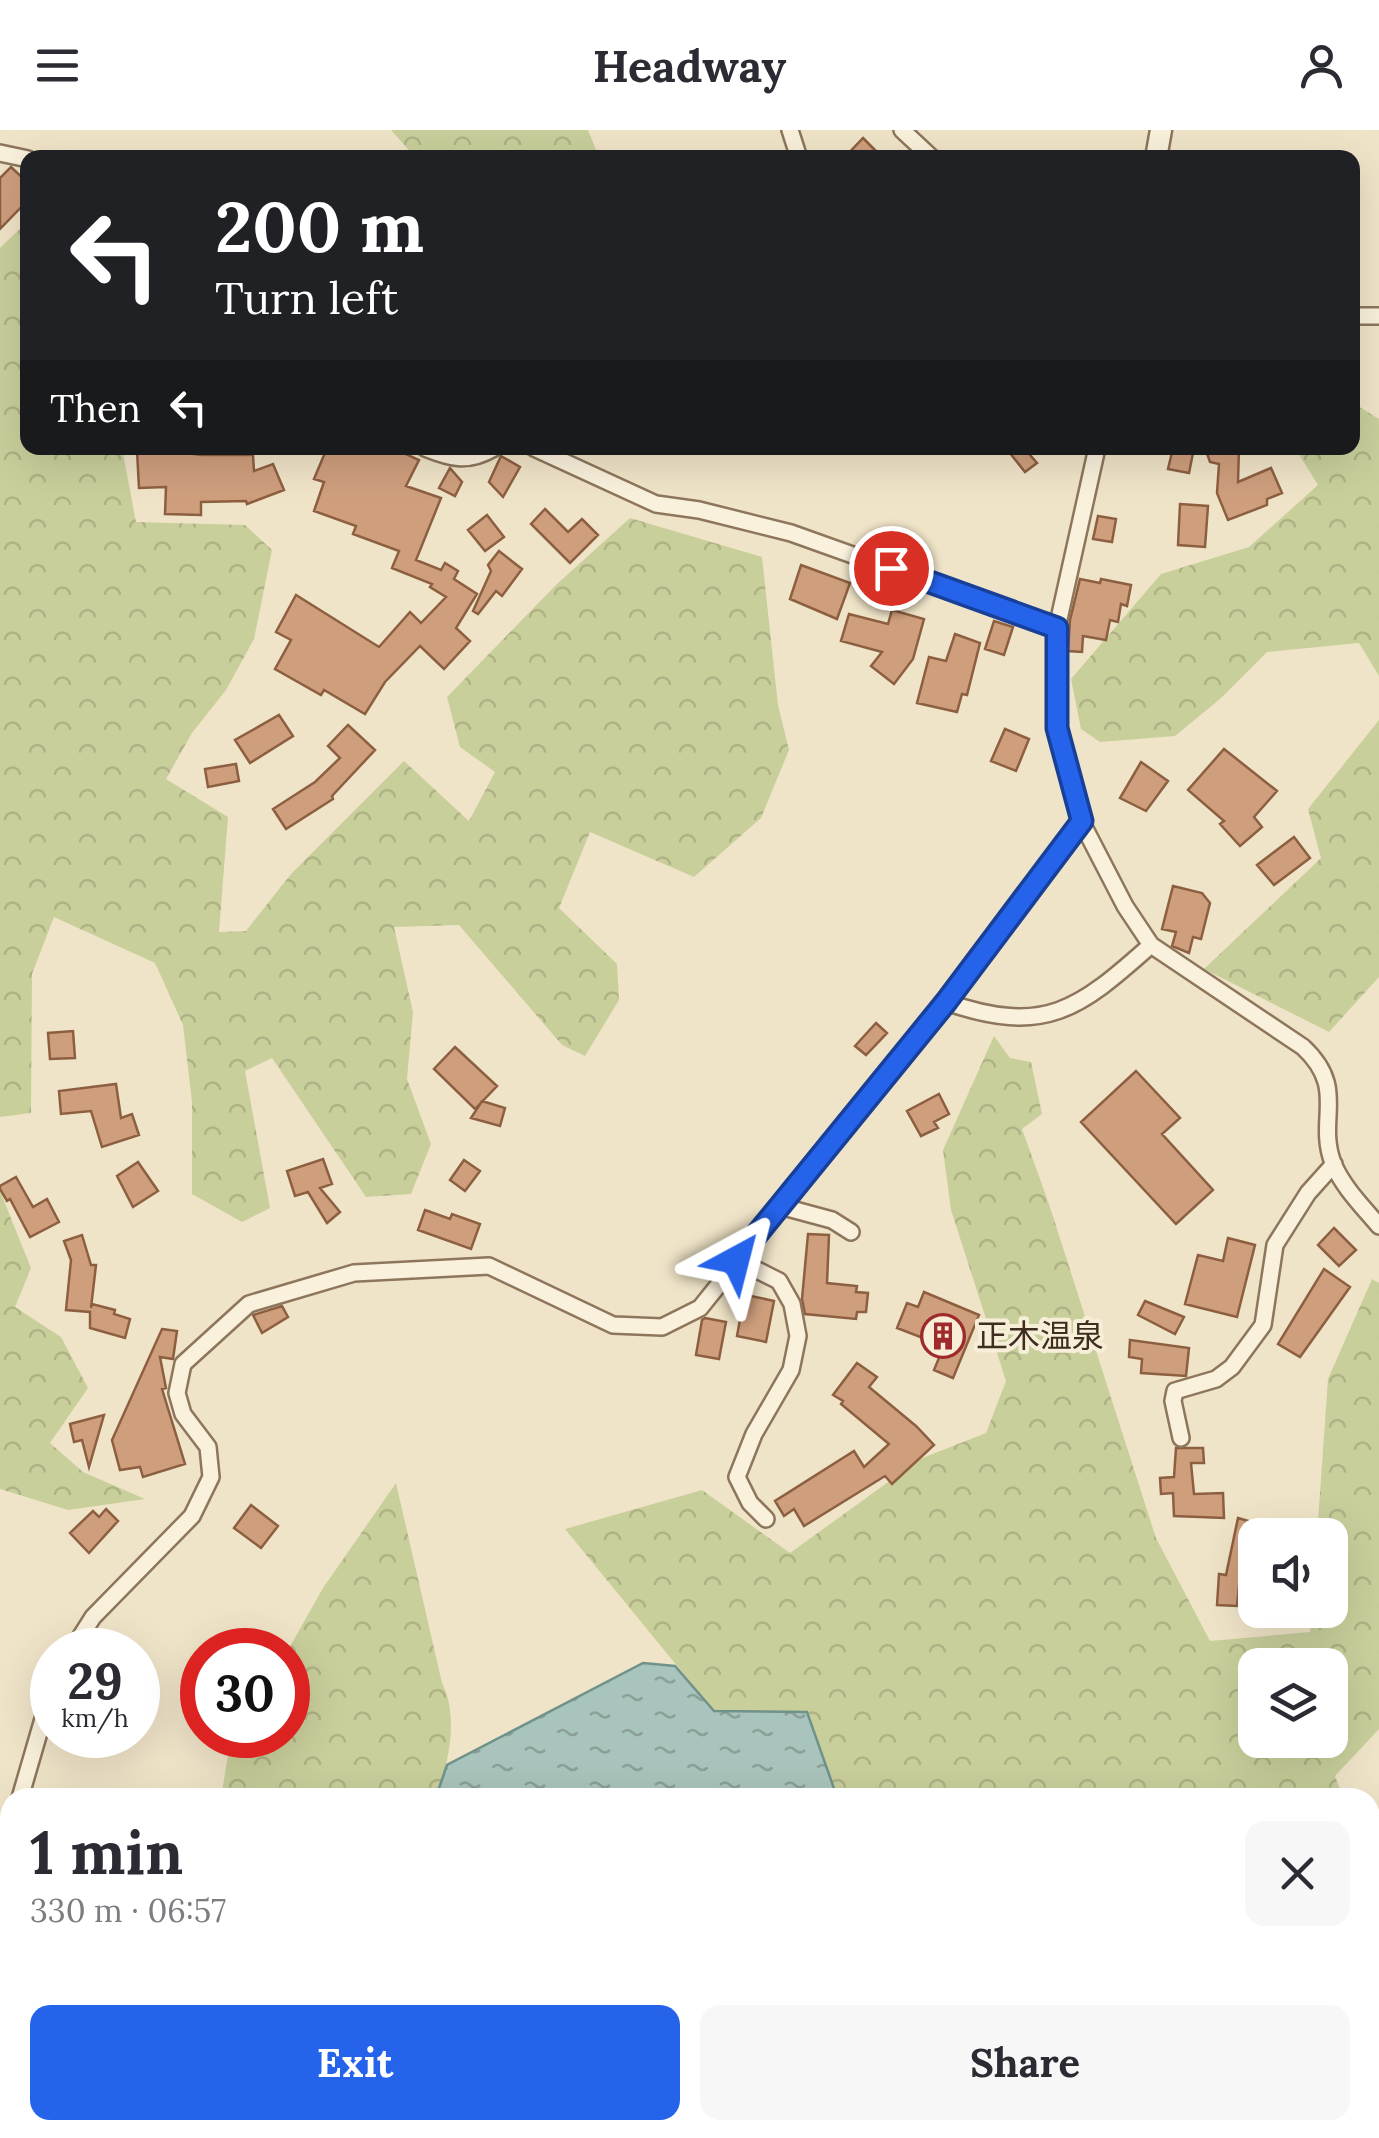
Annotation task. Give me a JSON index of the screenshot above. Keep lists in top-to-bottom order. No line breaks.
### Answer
{"places":{"building":["正木温泉"]},"page":{"header":"Headway","turn":["200 m","Turn left"],"then":"Then","speed":"29 km/h","limit":"30","heading":["1 min","330 m · 06:57"],"buttons":["Exit","Share"]}}
